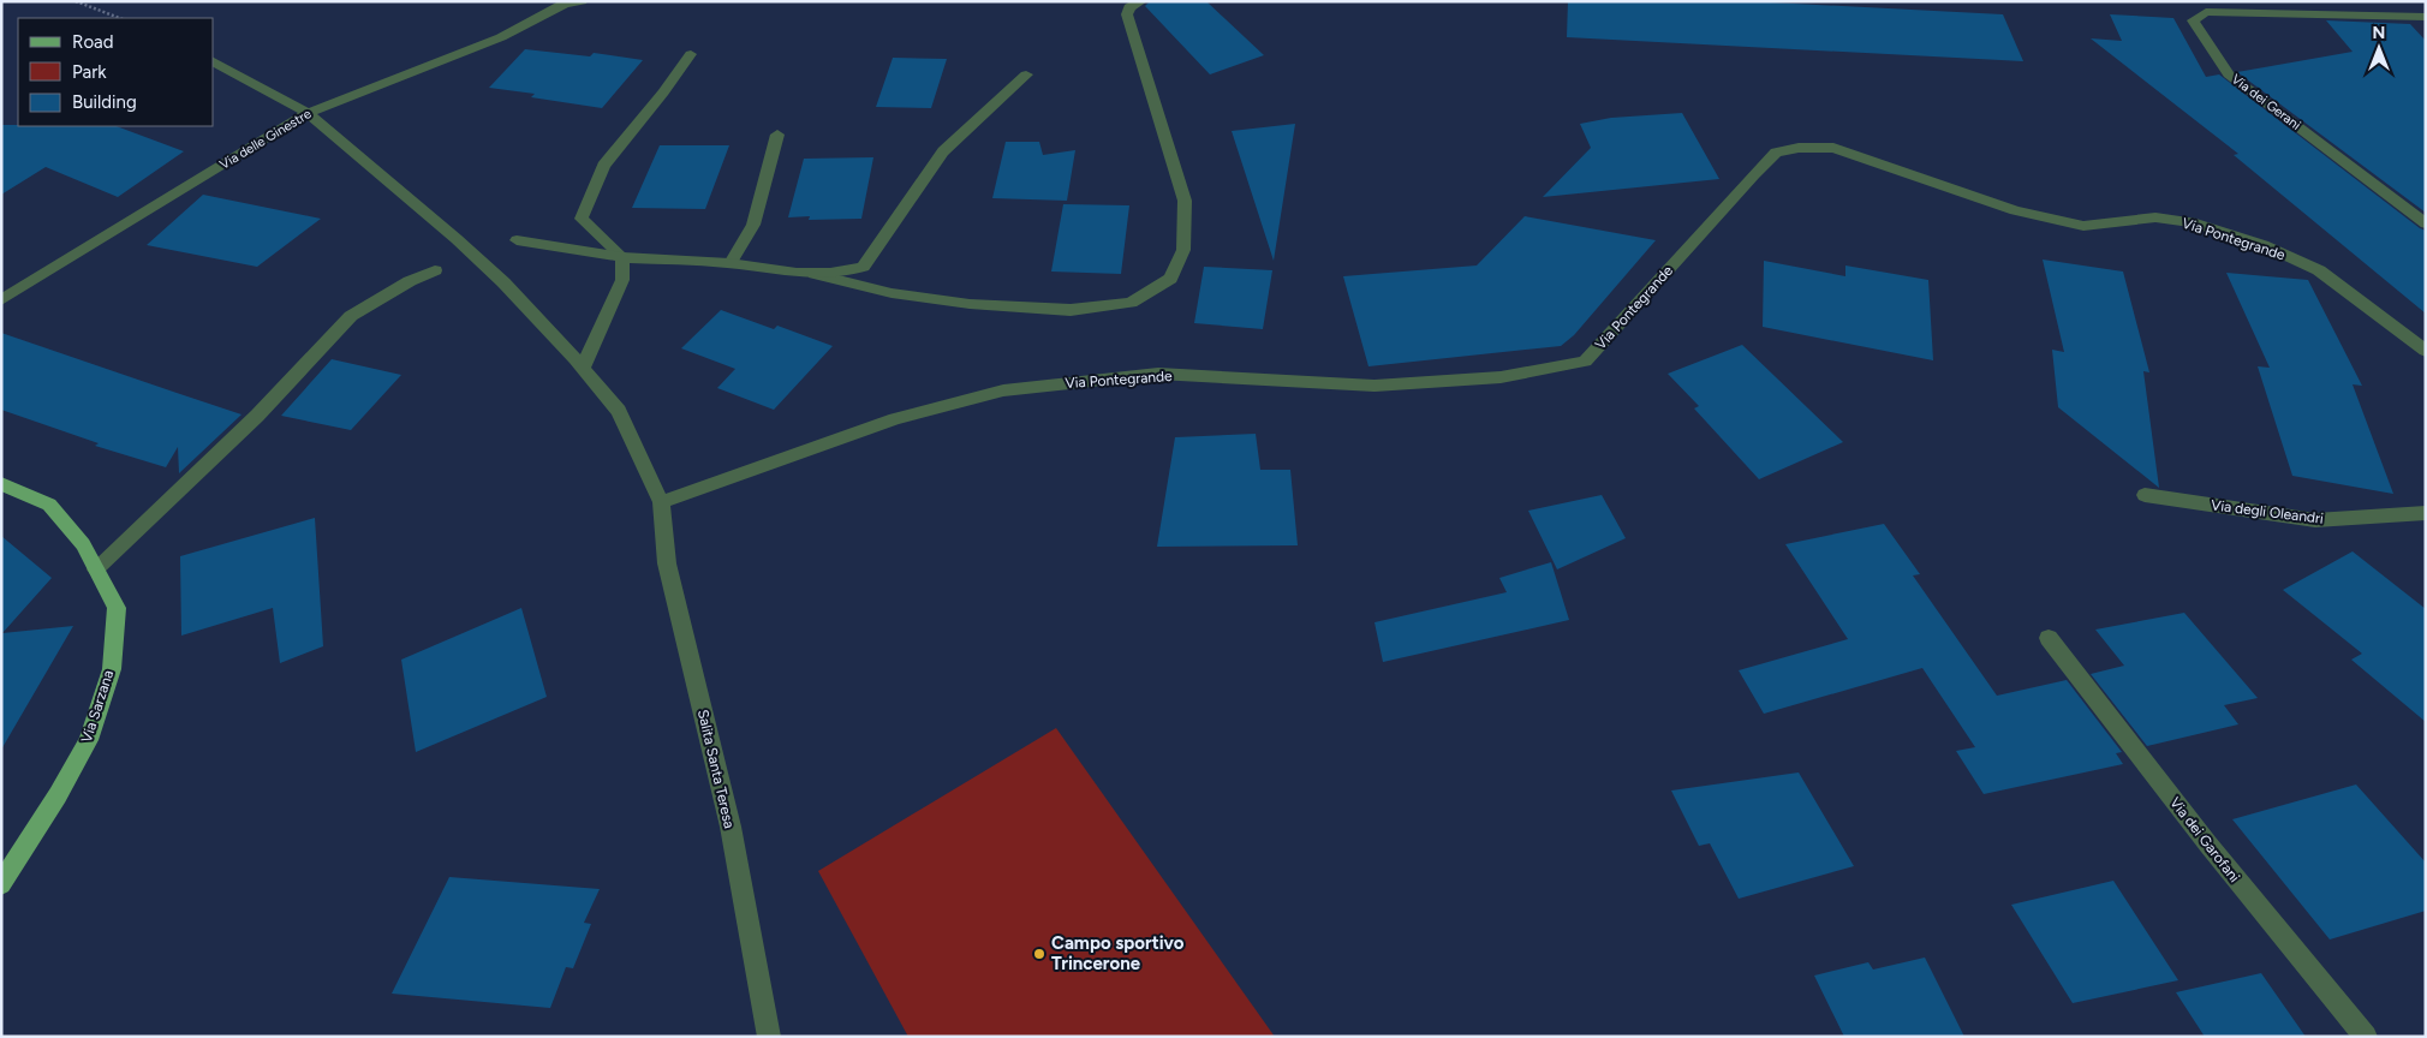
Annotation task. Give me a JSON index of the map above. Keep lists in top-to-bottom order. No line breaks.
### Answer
{"streets":{"main road":["Via Sarzana"],"street":["Via dei Gerani","Via delle Ginestre","Via Pontegrande","Via degli Oleandri","Salita Santa Teresa","Via dei Garofani"]},"crossings":[["Via delle Ginestre","Salita Santa Teresa"],["Via Pontegrande","Salita Santa Teresa"]],"places":["Campo sportivo Trincerone"],"legend":["Road","Park","Building"],"north":"top"}
